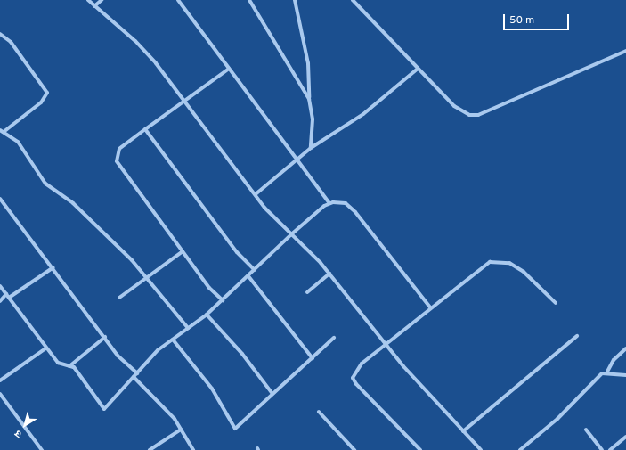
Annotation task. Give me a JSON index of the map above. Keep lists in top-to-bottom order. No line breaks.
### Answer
{"scale_bar":"50 m","north":"bottom left"}
